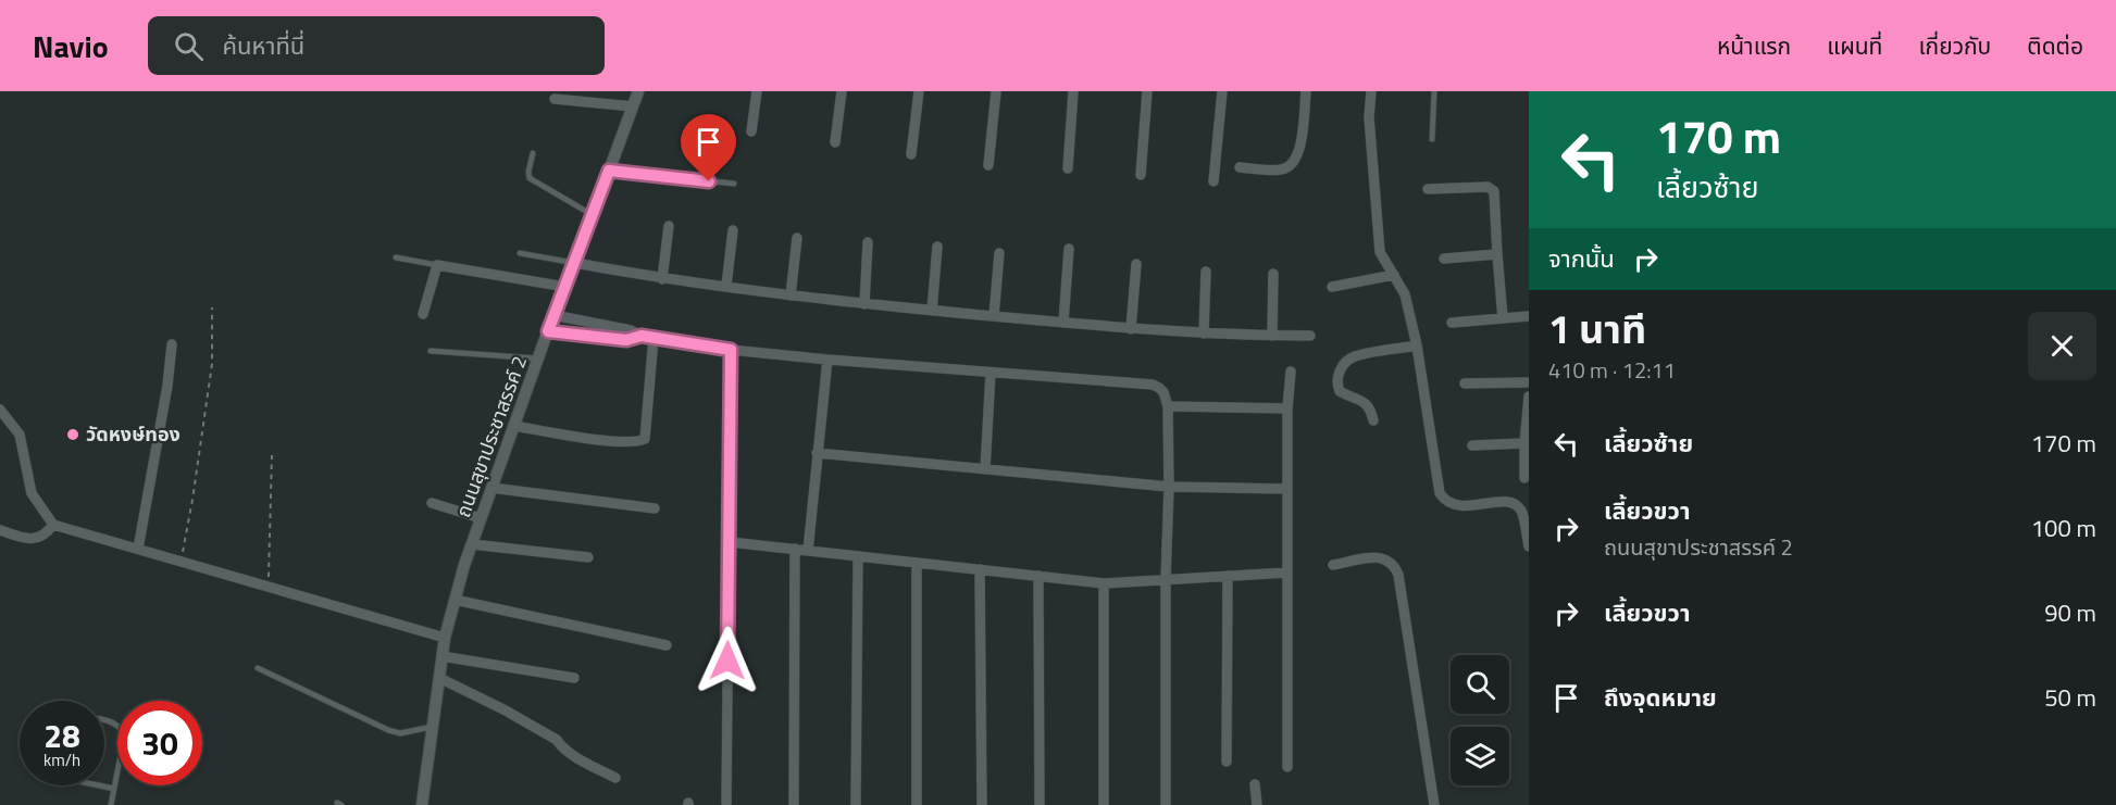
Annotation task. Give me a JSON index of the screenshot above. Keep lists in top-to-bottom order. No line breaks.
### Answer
{"streets":{"street":["ถนนสุขาประชาสรรค์ 2"]},"places":["วัดหงษ์ทอง"],"page":{"header":"Navio","search":"ค้นหาที่นี่","nav":["หน้าแรก","แผนที่","เกี่ยวกับ","ติดต่อ"],"turn":["170 m","เลี้ยวซ้าย"],"then":"จากนั้น","heading":["1 นาที","410 m · 12:11"],"list":[{"name":"เลี้ยวซ้าย","value":"170 m"},{"name":"เลี้ยวขวา","note":"ถนนสุขาประชาสรรค์ 2","value":"100 m"},{"name":"เลี้ยวขวา","value":"90 m"},{"name":"ถึงจุดหมาย","value":"50 m"}],"speed":"28 km/h","limit":"30"}}
